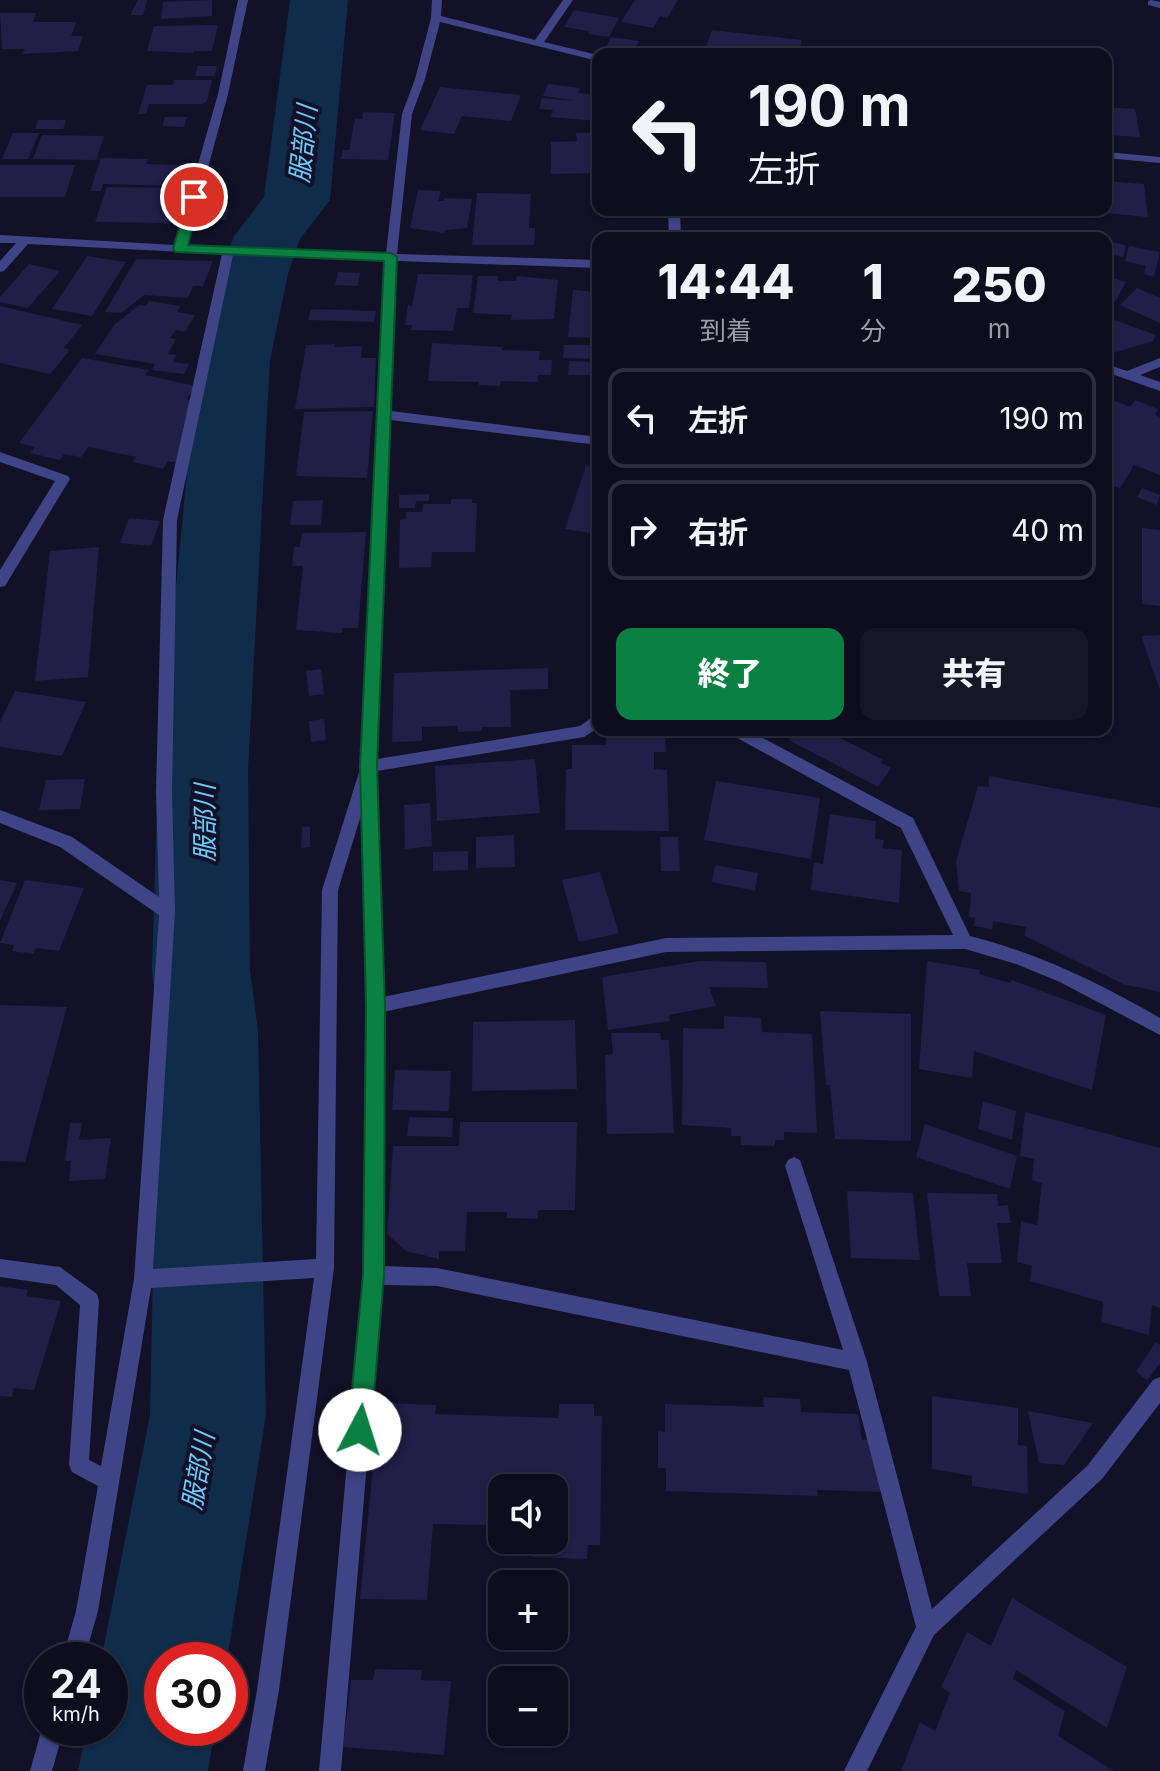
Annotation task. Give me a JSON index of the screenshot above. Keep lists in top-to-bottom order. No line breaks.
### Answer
{"water":["服部川"],"page":{"turn":["190 m","左折"],"eta":["14:44","到着","1","分","250","m"],"list":[{"name":"左折","value":"190 m"},{"name":"右折","value":"40 m"}],"buttons":["終了","共有"],"map_buttons":["+","−"],"speed":"24 km/h","limit":"30"}}
